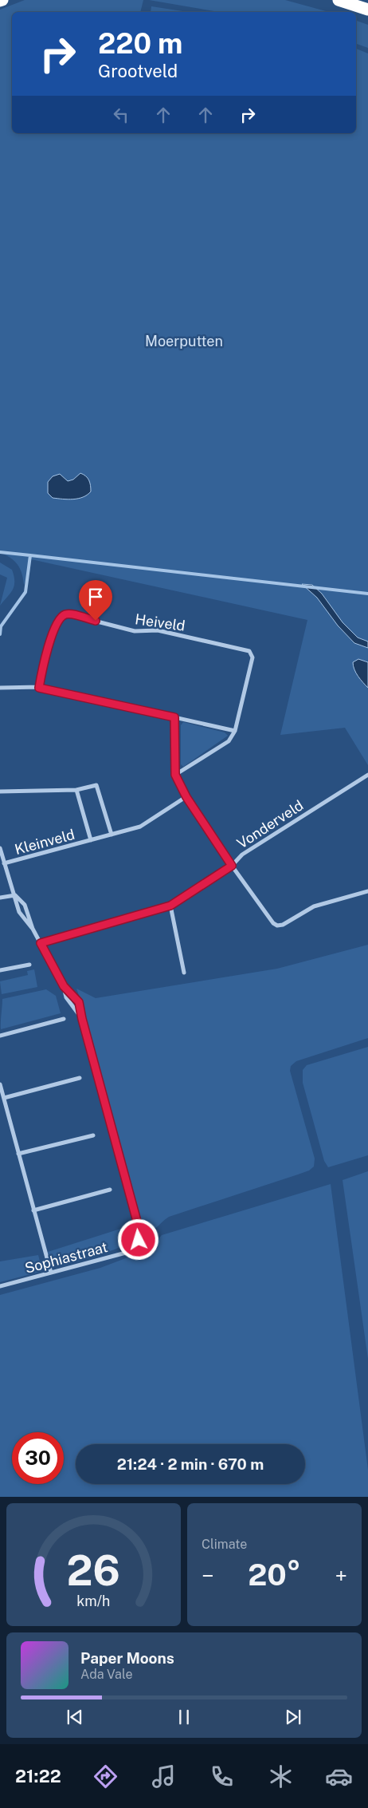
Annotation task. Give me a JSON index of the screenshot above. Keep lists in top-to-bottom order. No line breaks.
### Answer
{"streets":{"street":["Heiveld","Vonderveld","Kleinveld","Sophiastraat"]},"parks":["Moerputten"],"page":{"turn":["220 m","Grootveld"],"limit":"30","trip":"21:24 · 2 min · 670 m","tile":"Climate","heat":["−","20°","+"],"song":["Paper Moons","Ada Vale"],"tabs":"21:22","gauge":["26","km/h"]}}
